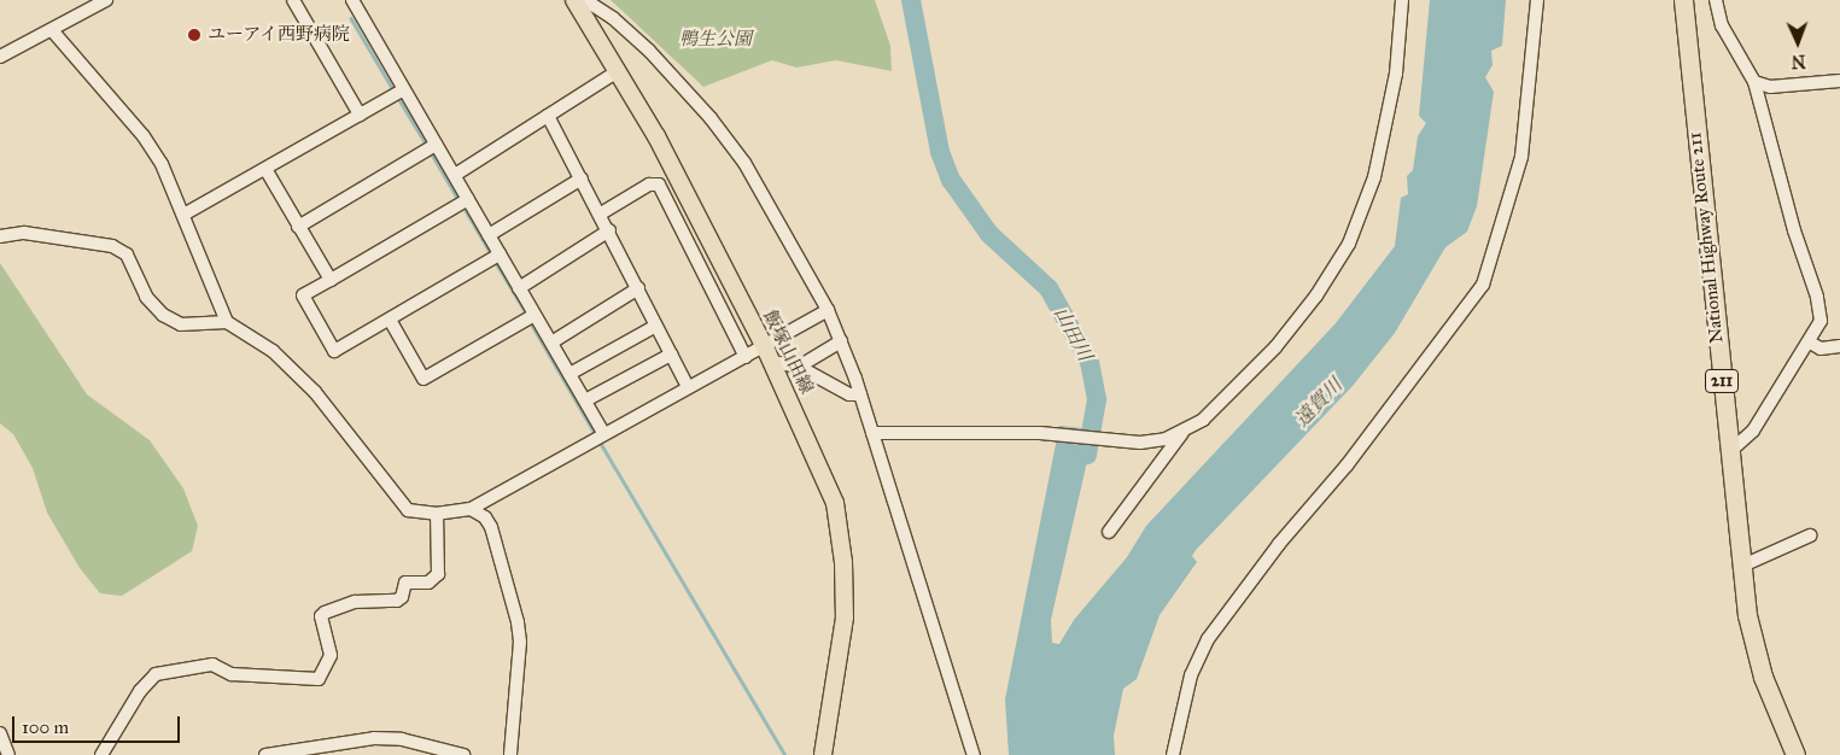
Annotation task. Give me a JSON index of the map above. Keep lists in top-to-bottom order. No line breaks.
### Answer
{"streets":{"highway":["National Highway Route 211","211"],"main road":["飯塚山田線"]},"water":["山田川","遠賀川"],"parks":["鴨生公園"],"places":["ユーアイ西野病院"],"scale_bar":"100 m","north":"bottom"}
